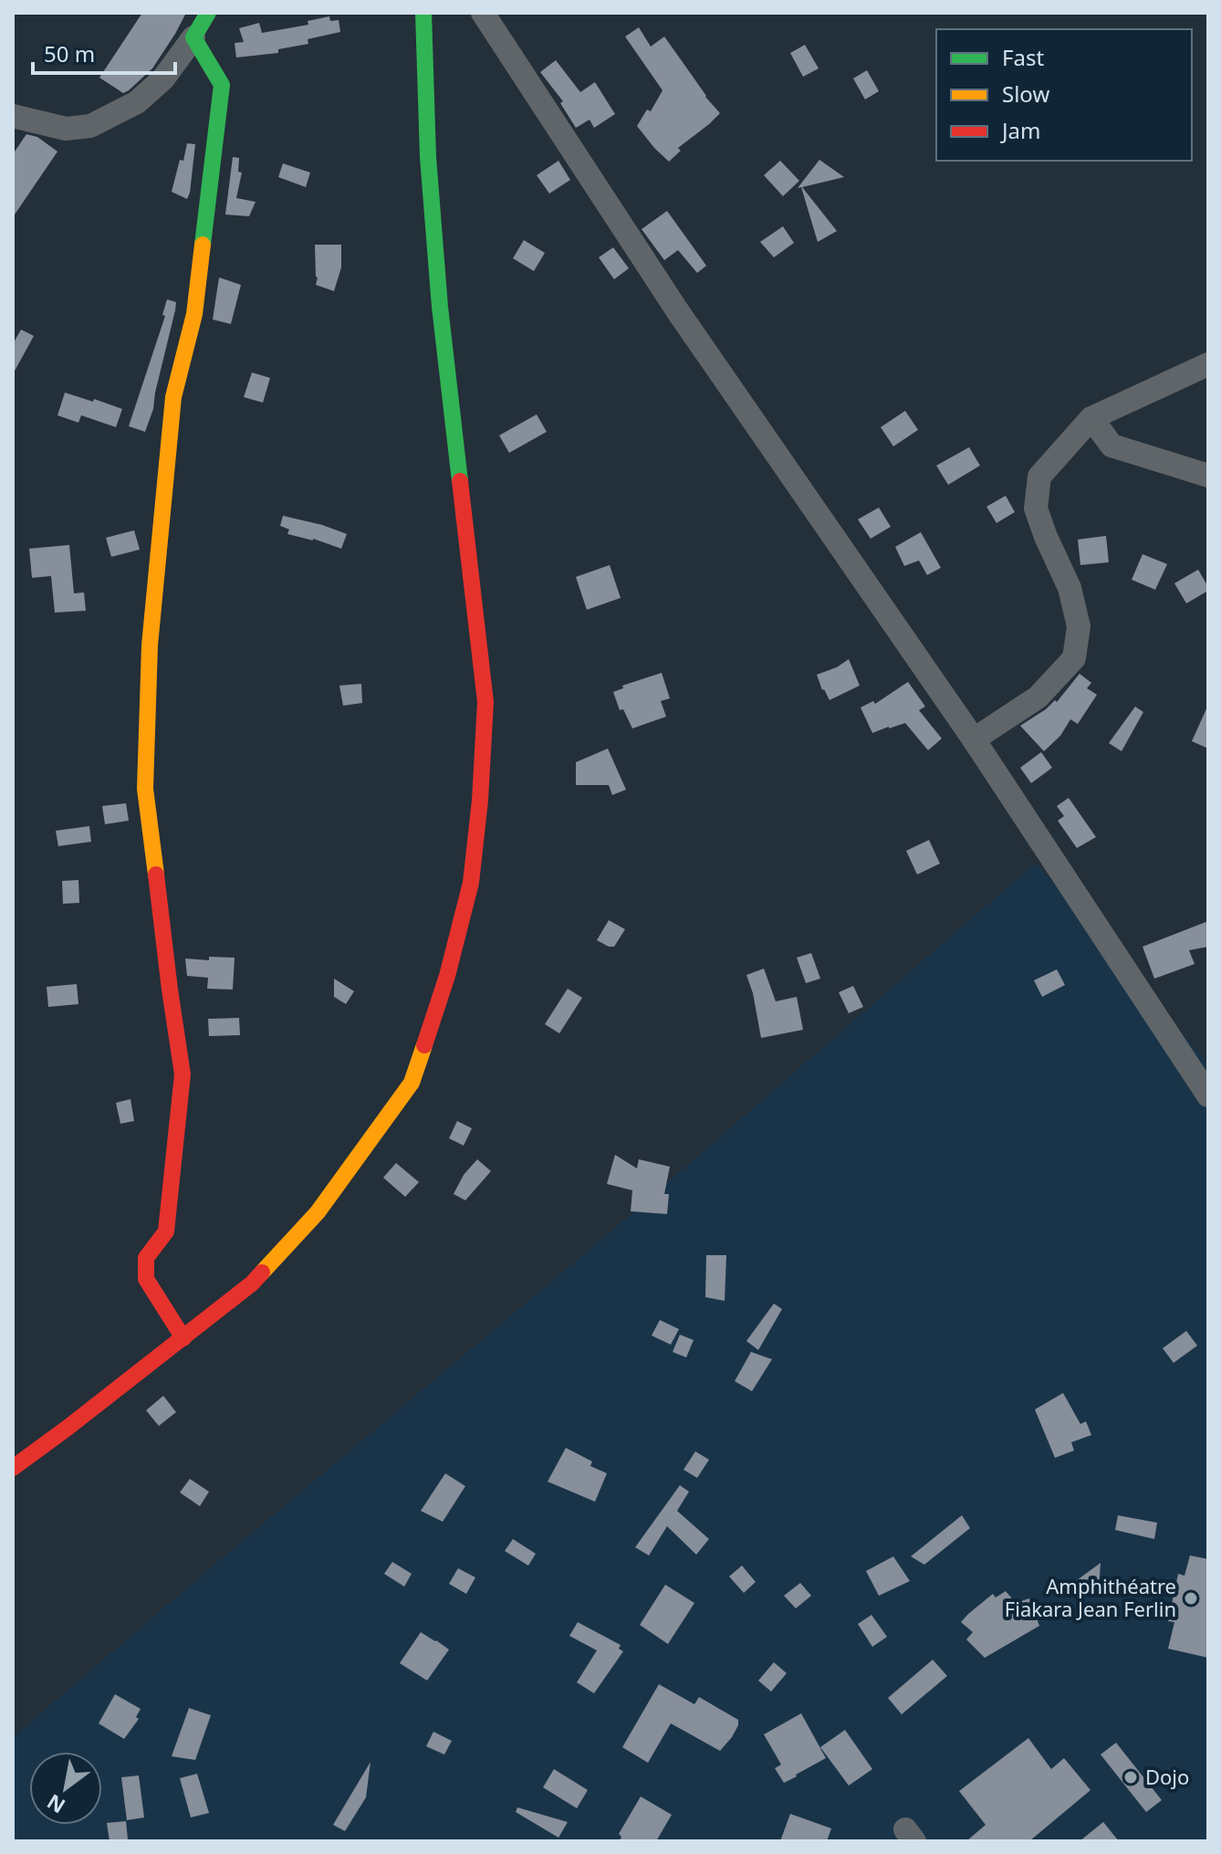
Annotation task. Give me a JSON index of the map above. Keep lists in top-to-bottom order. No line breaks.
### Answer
{"places":["Amphithéatre Fiakara Jean Ferlin","Dojo"],"legend":["Fast","Slow","Jam"],"scale_bar":"50 m","north":"bottom left"}
